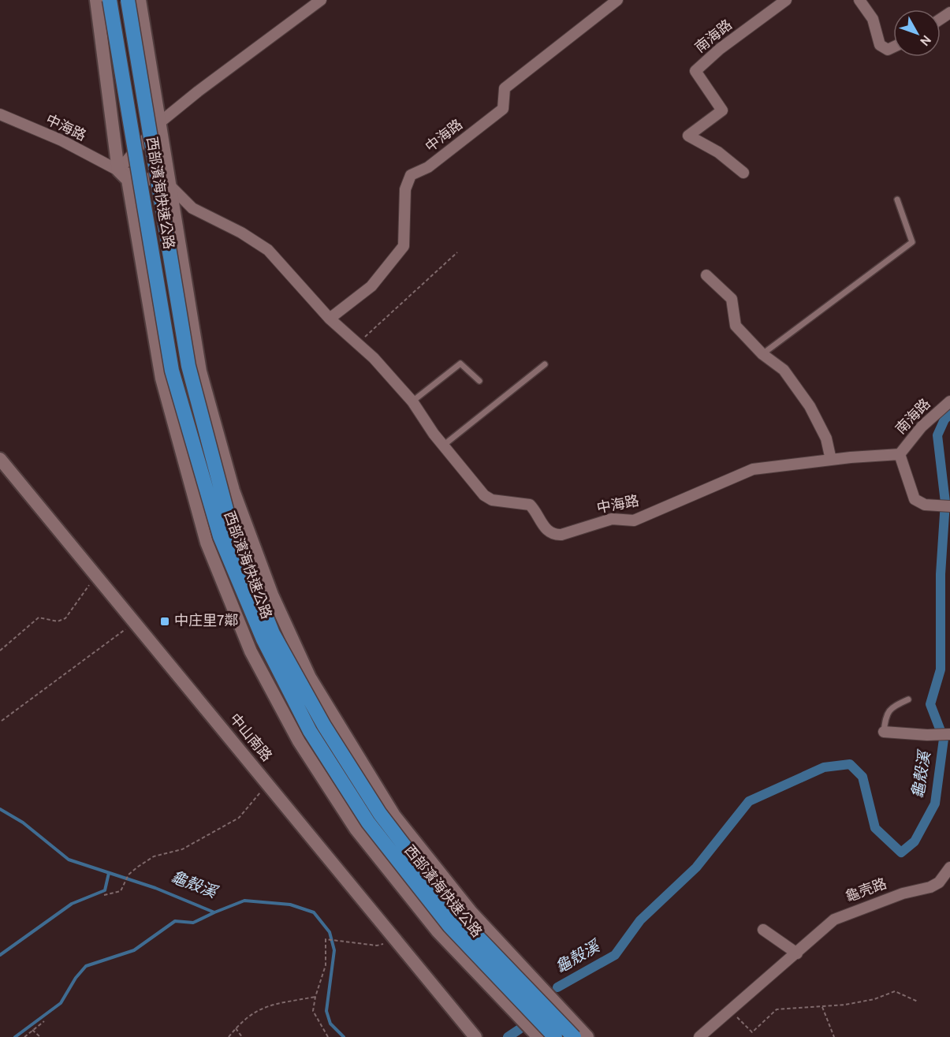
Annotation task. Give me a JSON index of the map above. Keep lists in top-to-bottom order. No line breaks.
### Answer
{"streets":{"highway":["西部濱海快速公路"],"street":["南海路","中海路","中山南路","龜壳路"]},"crossings":[["南海路","中海路"]],"water":["龜殼溪"],"places":{"transit":["中庄里7鄰"]},"north":"bottom right"}
